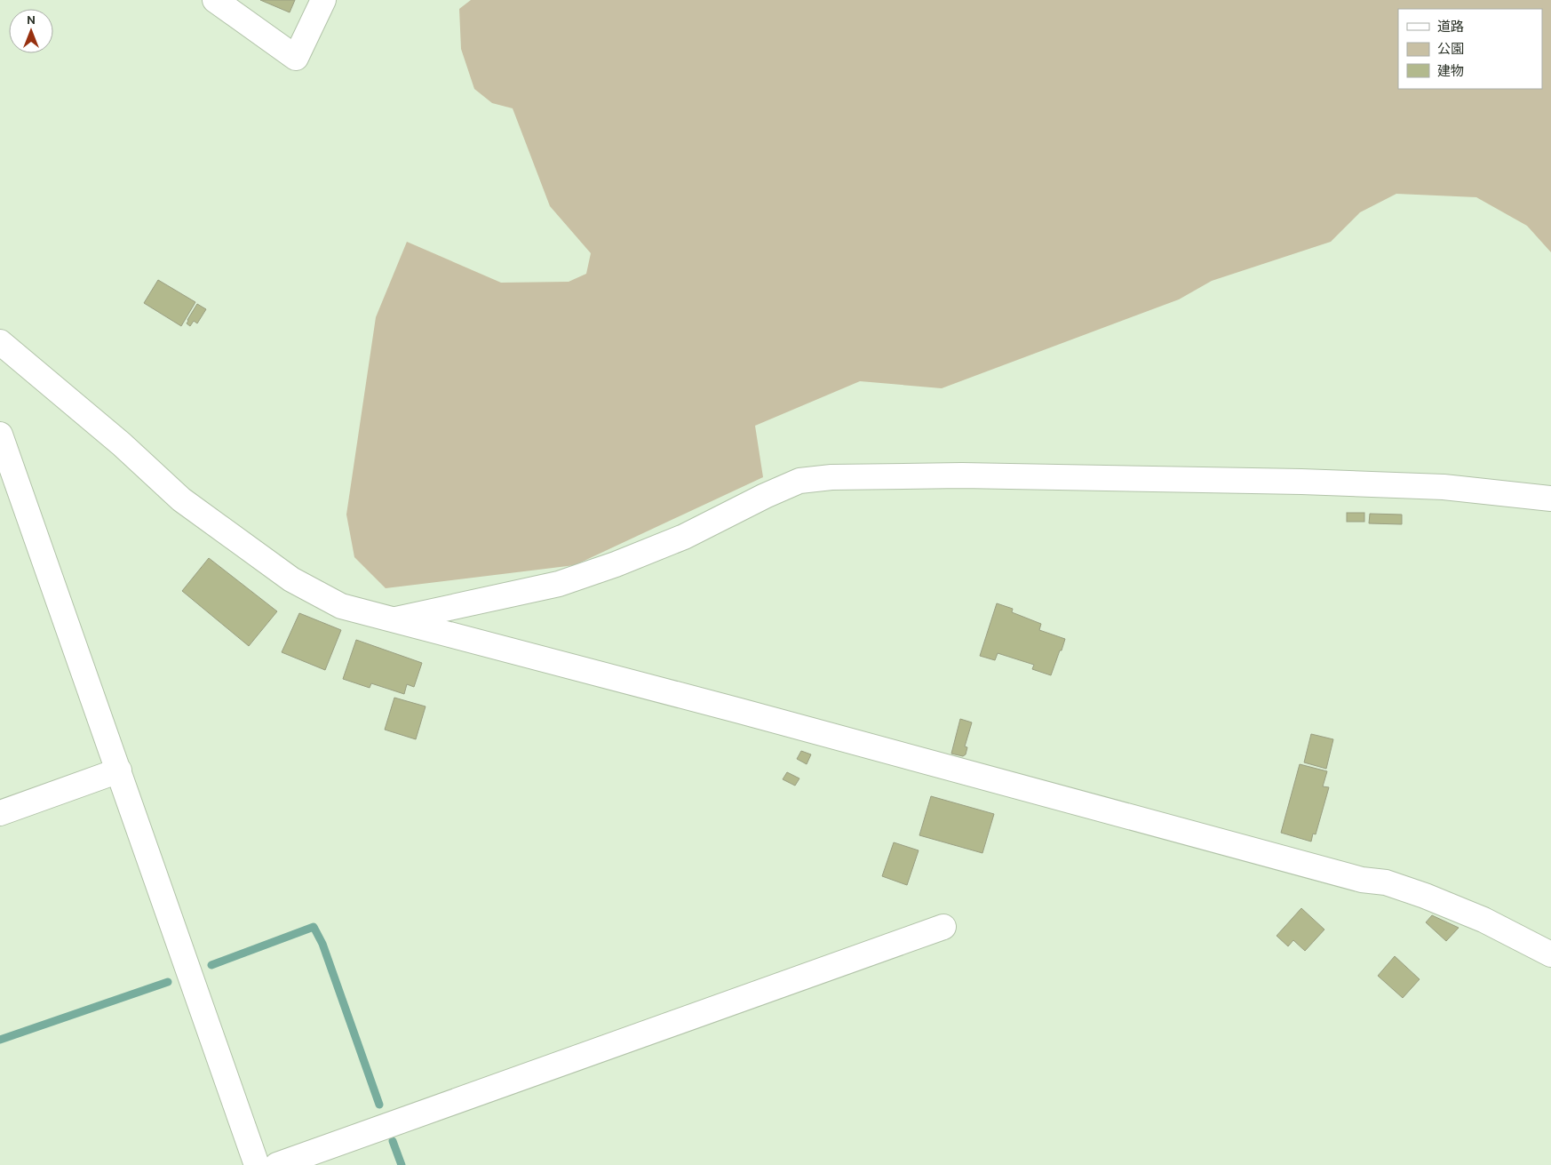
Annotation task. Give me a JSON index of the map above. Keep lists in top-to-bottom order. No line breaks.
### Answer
{"legend":["道路","公園","建物"],"north":"top"}
